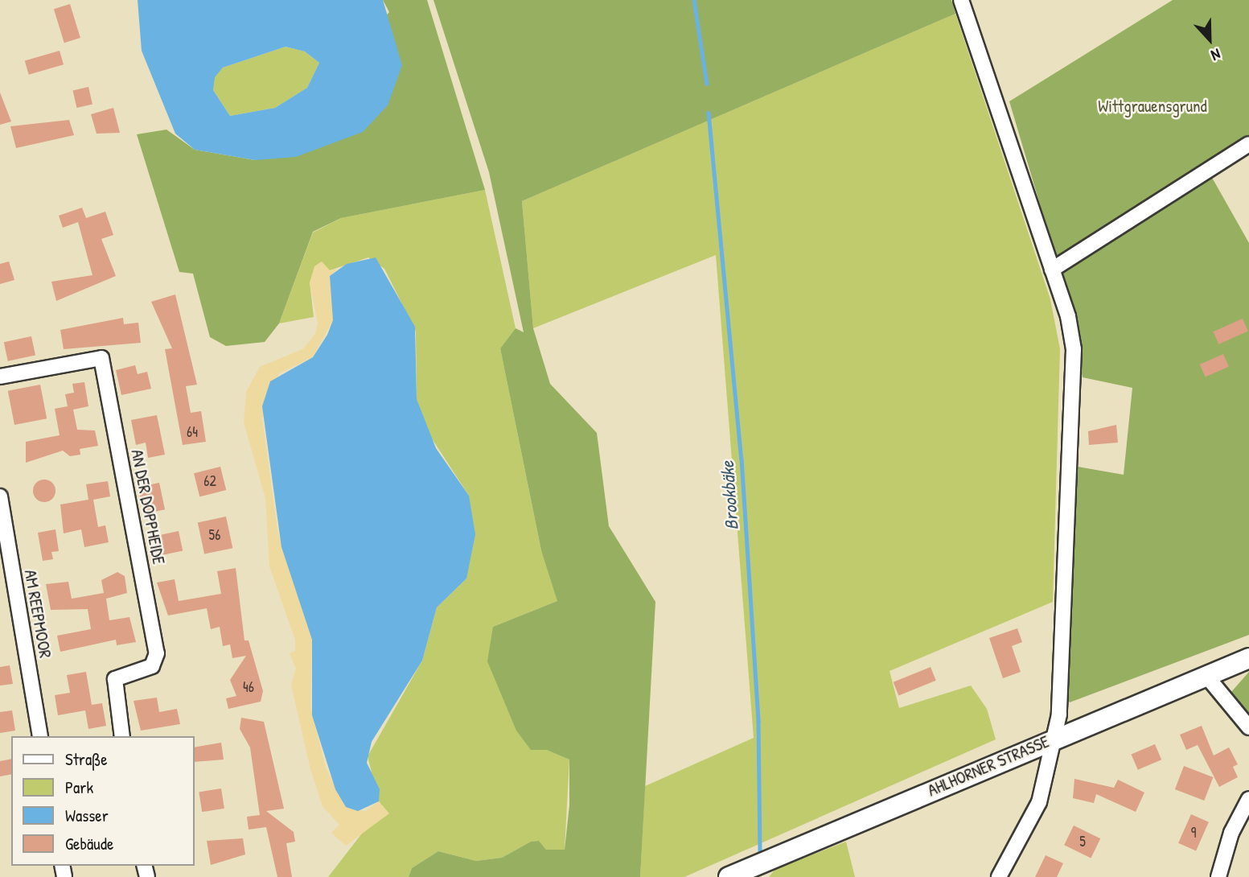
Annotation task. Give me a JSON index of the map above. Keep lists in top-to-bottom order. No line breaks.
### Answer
{"streets":{"street":["AN DER DOPPHEIDE","AM REEPMOOR","AHLHORNER STRASSE"]},"water":["Brookbäke"],"parks":["Wittgrauensgrund"],"house_numbers":["64","62","56","46","9","5"],"legend":["Straße","Park","Wasser","Gebäude"],"north":"bottom"}
